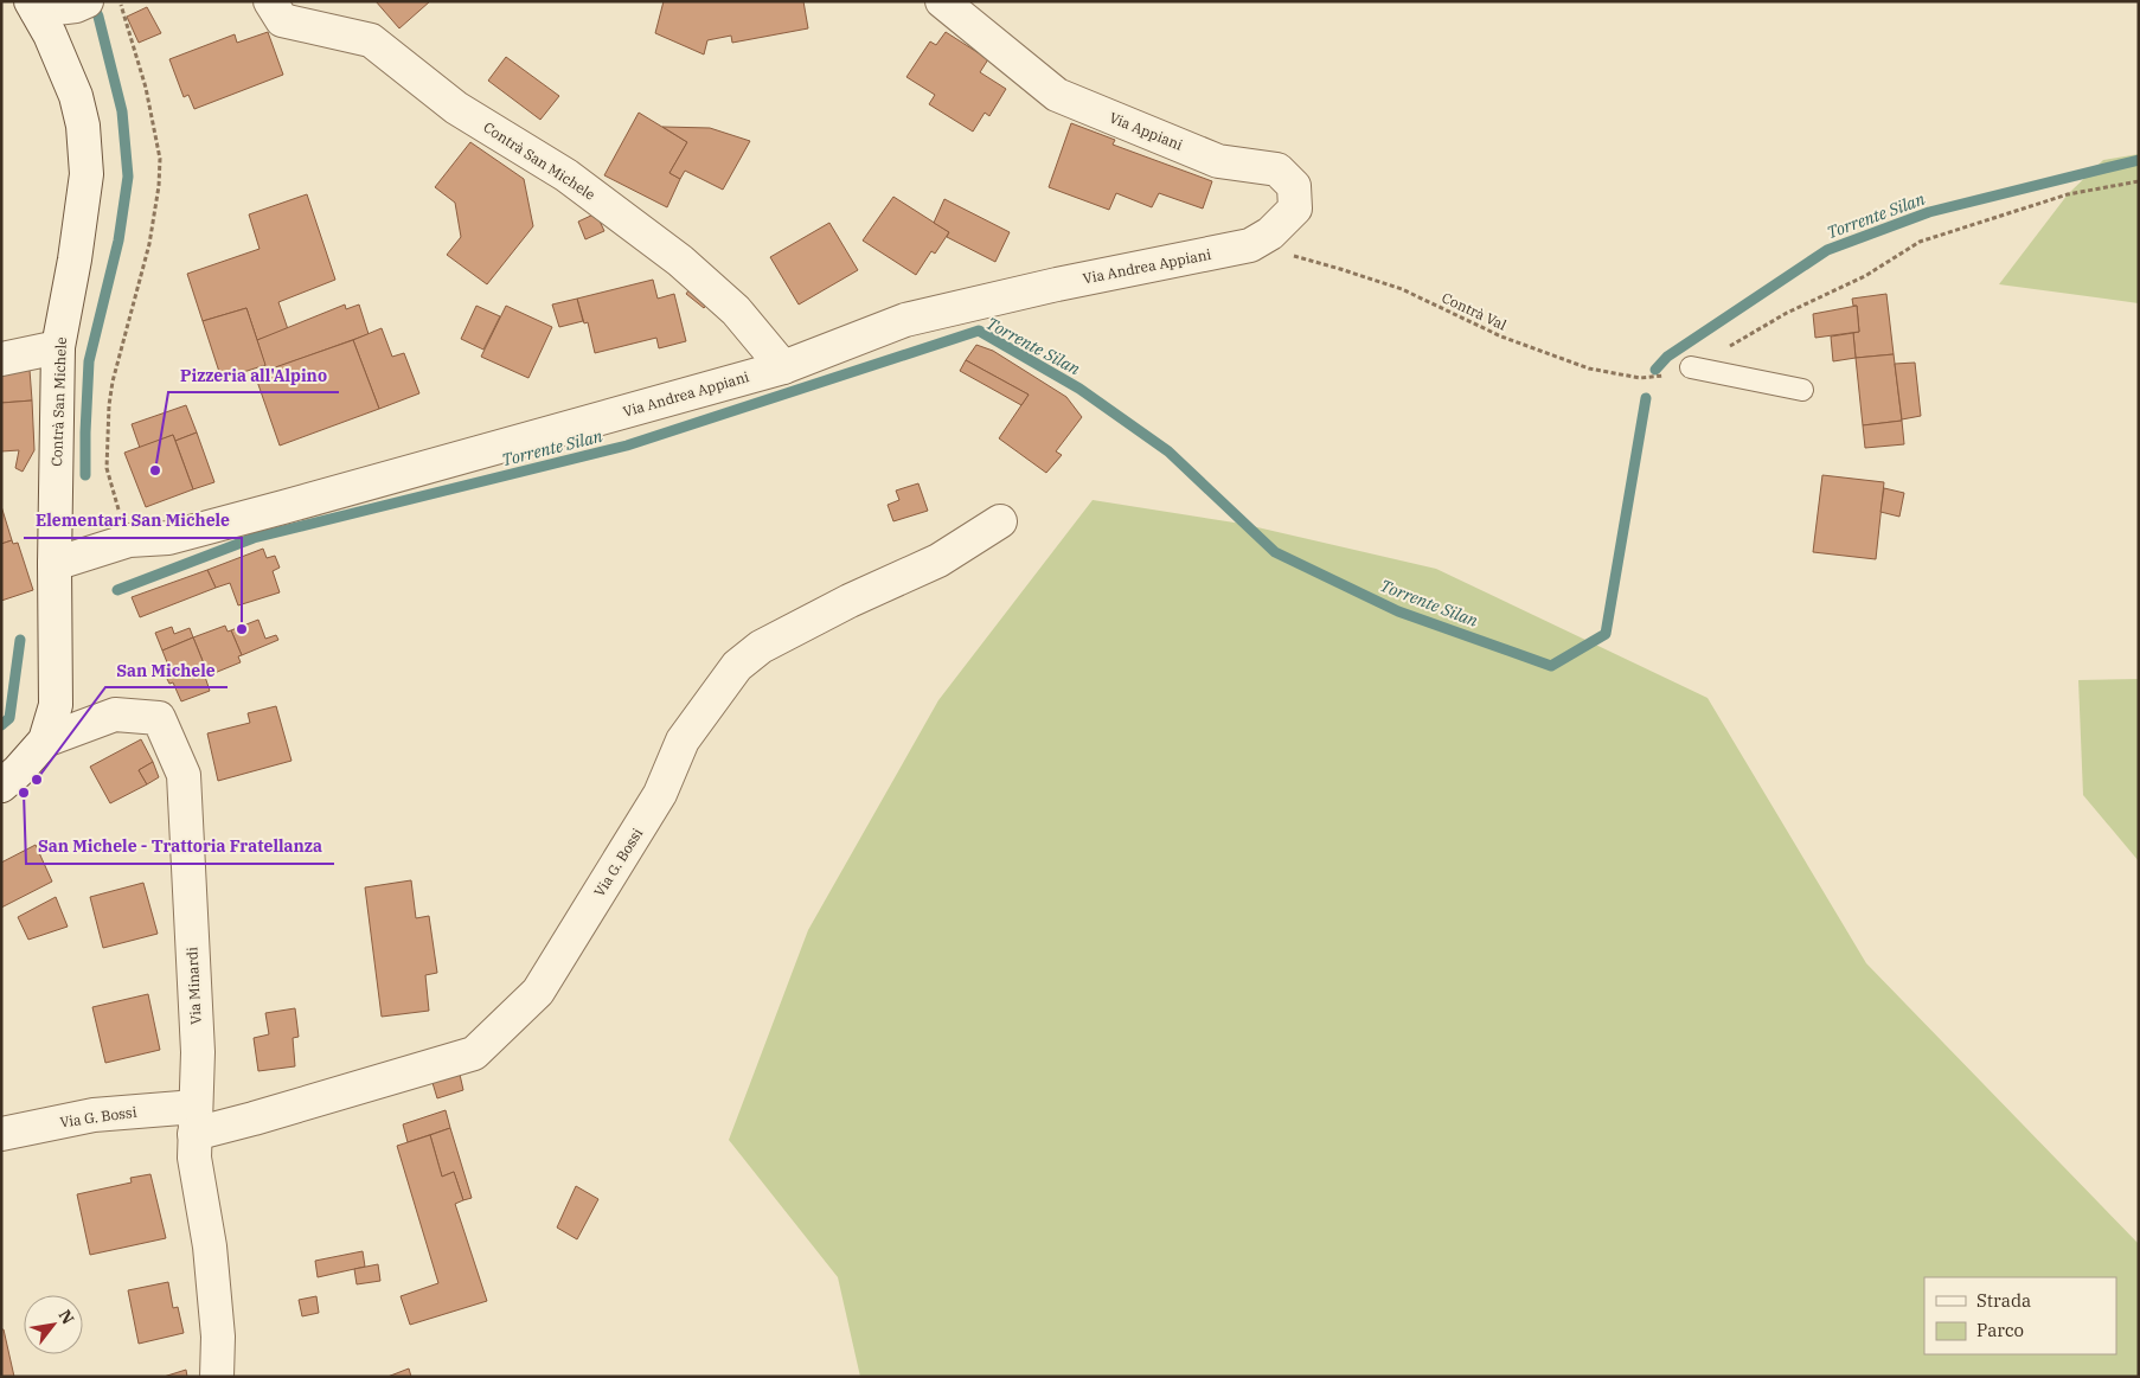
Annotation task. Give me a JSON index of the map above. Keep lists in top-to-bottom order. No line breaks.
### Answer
{"streets":{"street":["Via Appiani","Contrà San Michele","Via Andrea Appiani","Via G. Bossi","Via Minardi"],"path":["Contrà Val"]},"crossings":[["Via Appiani","Via Andrea Appiani"],["Via Appiani","Contrà Val"],["Contrà San Michele","Via Andrea Appiani"],["Contrà San Michele","Via Minardi"],["Via Andrea Appiani","Contrà Val"],["Via G. Bossi","Via Minardi"]],"water":["Torrente Silan"],"places":["Pizzeria all'Alpino","Elementari San Michele","San Michele","San Michele - Trattoria Fratellanza"],"legend":["Strada","Parco"],"north":"top right"}
